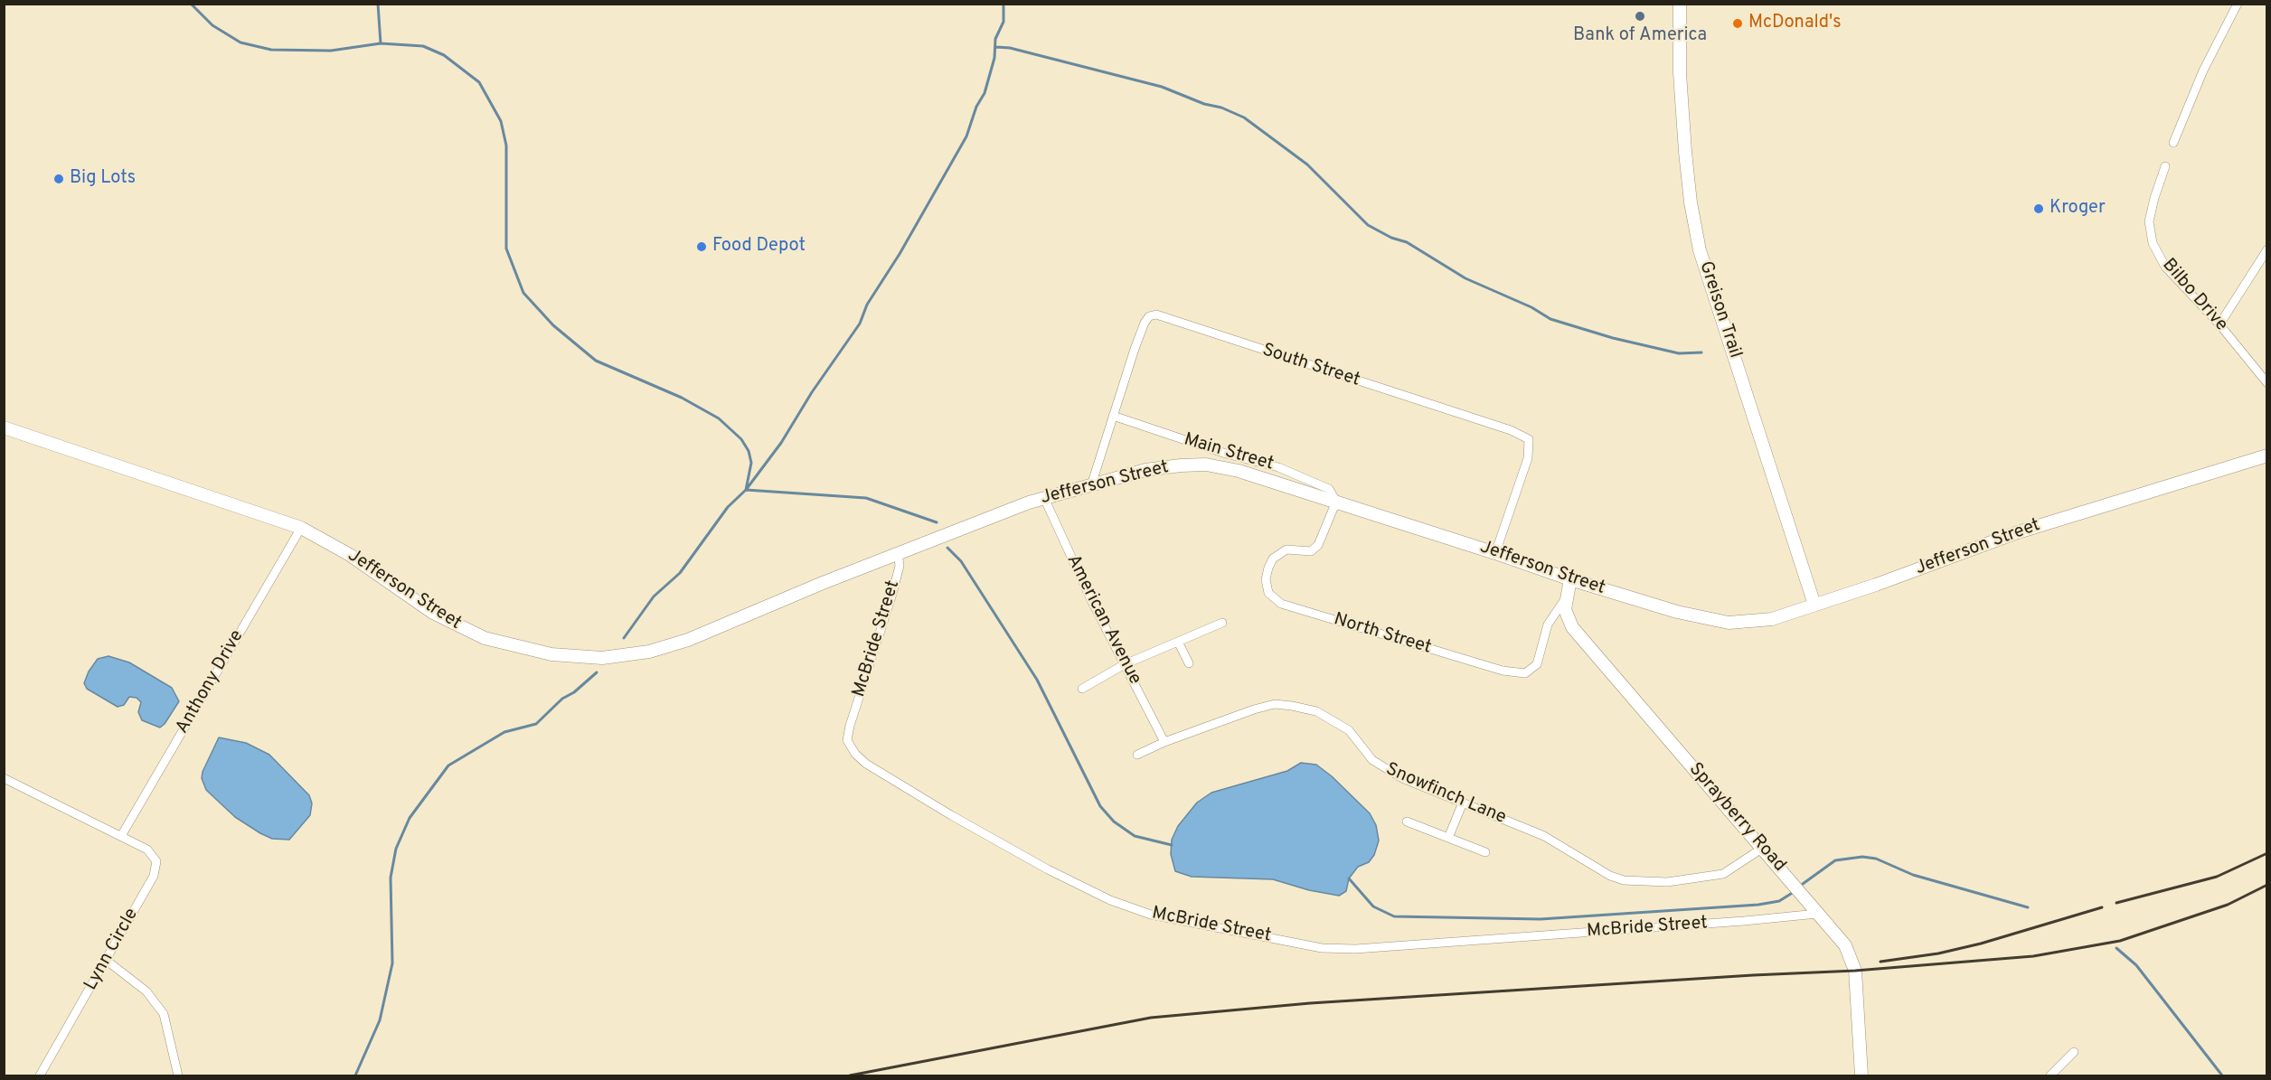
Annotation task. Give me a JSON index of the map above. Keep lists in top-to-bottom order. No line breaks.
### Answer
{"streets":{"street":["Bilbo Drive","Greison Trail","South Street","Main Street","Jefferson Street","American Avenue","North Street","McBride Street","Anthony Drive","Snowfinch Lane","Sprayberry Road","Lynn Circle"]},"crossings":[["Greison Trail","Jefferson Street"],["South Street","Main Street"],["South Street","Jefferson Street"],["Main Street","Jefferson Street"],["Main Street","North Street"],["Jefferson Street","American Avenue"],["Jefferson Street","North Street"],["Jefferson Street","McBride Street"],["Jefferson Street","Anthony Drive"],["Jefferson Street","Sprayberry Road"],["American Avenue","Snowfinch Lane"],["North Street","Sprayberry Road"],["McBride Street","Sprayberry Road"],["Anthony Drive","Lynn Circle"],["Snowfinch Lane","Sprayberry Road"]],"places":["Bank of America","McDonald's","Big Lots","Kroger","Food Depot"]}
